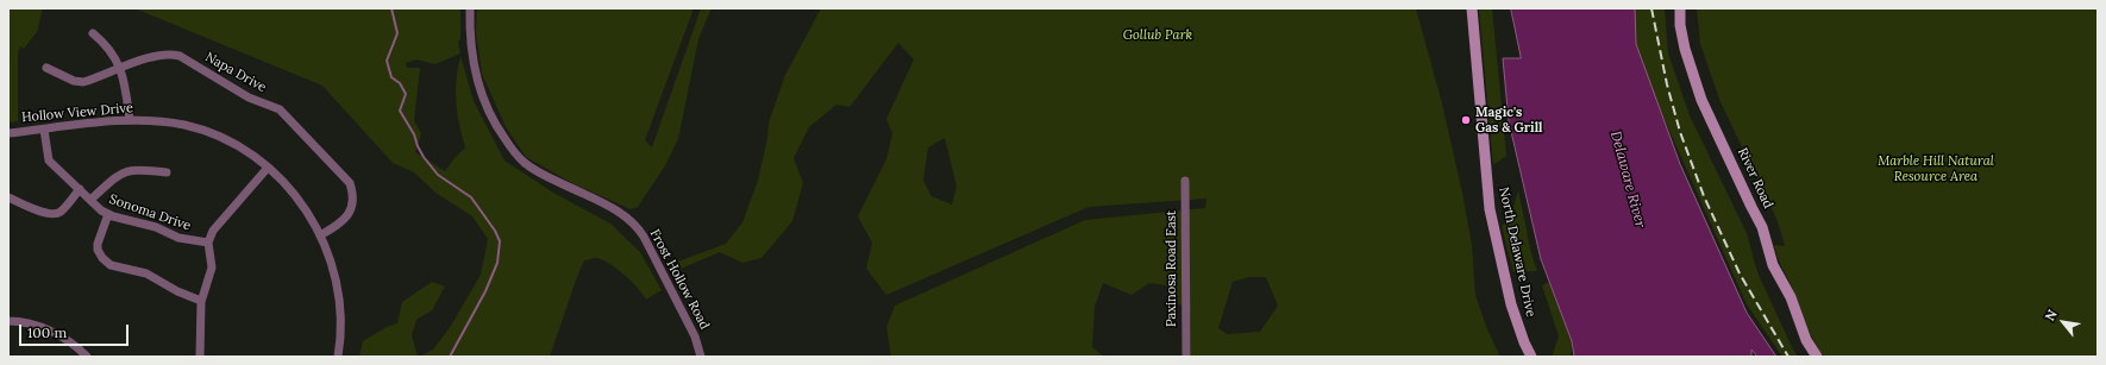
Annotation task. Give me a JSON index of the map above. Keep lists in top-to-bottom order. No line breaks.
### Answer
{"streets":{"street":["Napa Drive","Hollow View Drive","River Road","Sonoma Drive","North Delaware Drive","Paxinosa Road East","Frost Hollow Road"]},"crossings":[["Napa Drive","Hollow View Drive"],["Hollow View Drive","Sonoma Drive"]],"water":["Delaware River"],"parks":["Gollub Park","Marble Hill Natural Resource Area"],"places":["Magic's Gas & Grill"],"scale_bar":"100 m","north":"top left"}
